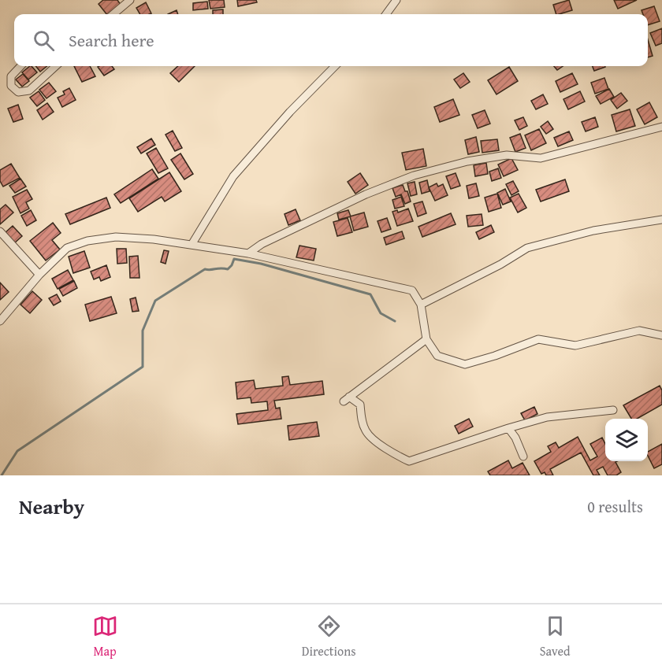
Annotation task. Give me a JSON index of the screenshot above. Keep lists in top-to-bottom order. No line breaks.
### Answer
{"page":{"search":"Search here","heading":["Nearby","0 results"],"nav":["Map","Directions","Saved"]}}
